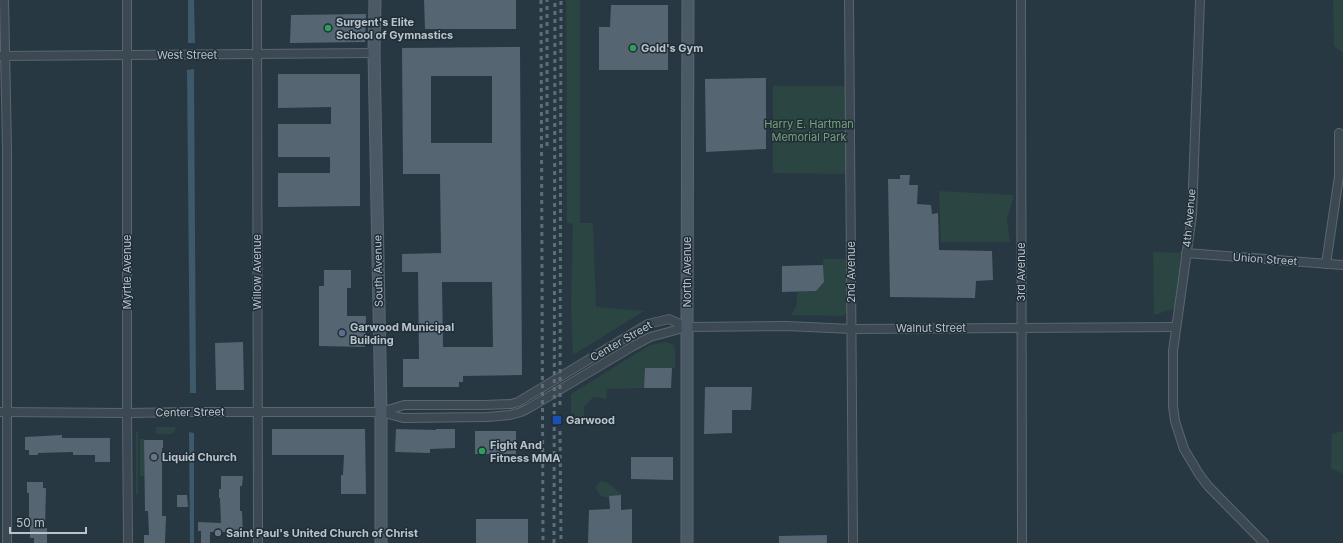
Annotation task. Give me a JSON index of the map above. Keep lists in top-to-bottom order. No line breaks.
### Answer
{"streets":{"main road":["South Avenue","North Avenue"],"street":["West Street","4th Avenue","Union Street","Myrtle Avenue","Willow Avenue","2nd Avenue","3rd Avenue","Walnut Street","Center Street"]},"crossings":[["West Street","South Avenue"],["West Street","Myrtle Avenue"],["West Street","Willow Avenue"],["4th Avenue","Union Street"],["4th Avenue","Walnut Street"],["South Avenue","Center Street"],["Myrtle Avenue","Center Street"],["Willow Avenue","Center Street"],["North Avenue","Walnut Street"],["North Avenue","Center Street"],["2nd Avenue","Walnut Street"],["3rd Avenue","Walnut Street"],["Walnut Street","Center Street"]],"parks":["Harry E. Hartman Memorial Park"],"places":{"other":["Surgent's Elite School of Gymnastics","Gold's Gym","Garwood Municipal Building","Fight And Fitness MMA","Liquid Church","Saint Paul's United Church of Christ"],"transit":["Garwood"]},"scale_bar":"50 m"}
